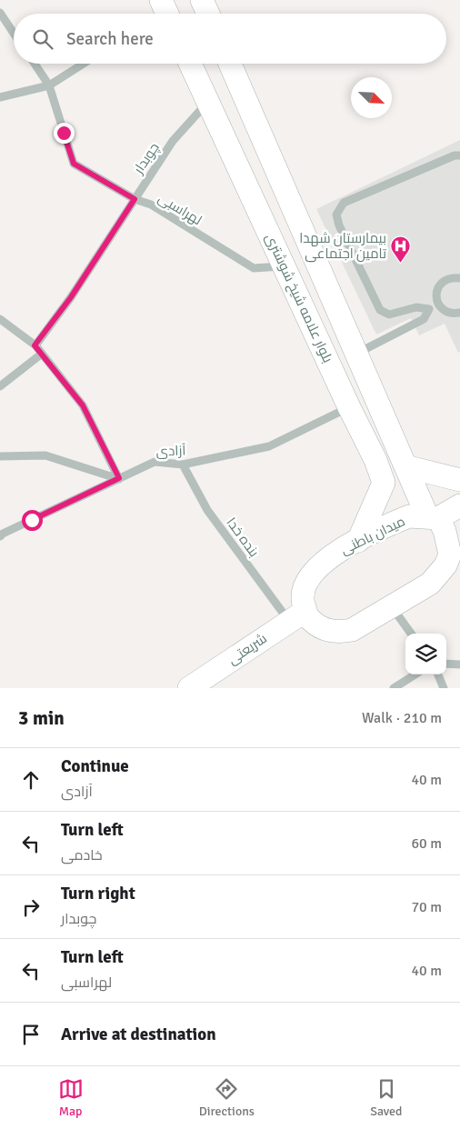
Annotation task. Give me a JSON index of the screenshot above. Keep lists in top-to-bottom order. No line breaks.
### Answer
{"streets":{"main road":["بلوار علامه شیخ شوشتری","میدان باطنی","شریعتی"],"street":["چوبدار","لهراسبی","آزادی","بنده خدا"]},"crossings":[["چوبدار","لهراسبی"],["چوبدار","بلوار علامه شیخ شوشتری"],["لهراسبی","بلوار علامه شیخ شوشتری"],["بلوار علامه شیخ شوشتری","آزادی"],["بلوار علامه شیخ شوشتری","میدان باطنی"],["آزادی","بنده خدا"],["میدان باطنی","بنده خدا"],["میدان باطنی","شریعتی"],["بنده خدا","شریعتی"]],"places":{"hospital":["بیمارستان شهدا تامین اجتماعی"]},"north":"bottom right","page":{"search":"Search here","heading":["3 min","Walk · 210 m"],"list":[["Continue","آزادی","40 m"],["Turn left","خادمی","60 m"],["Turn right","چوبدار","70 m"],["Turn left","لهراسبی","40 m"],"Arrive at destination"],"nav":["Map","Directions","Saved"]}}
